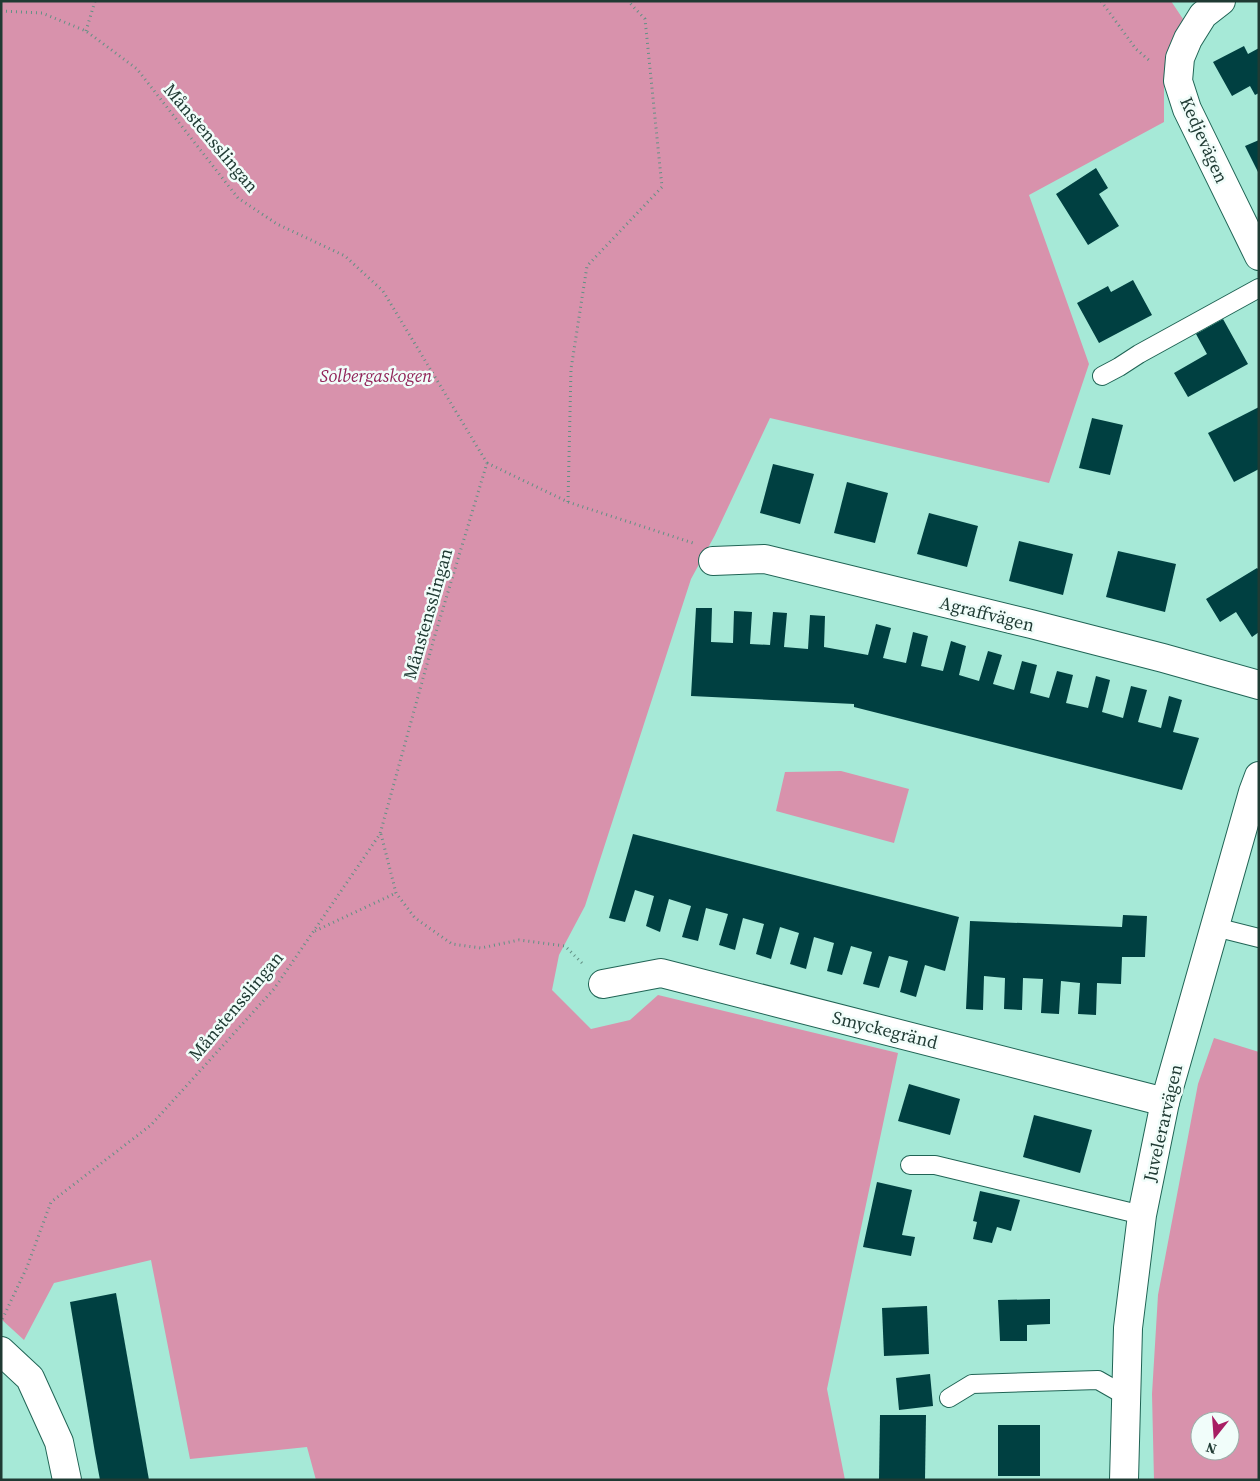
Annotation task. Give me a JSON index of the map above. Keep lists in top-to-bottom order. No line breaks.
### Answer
{"streets":{"street":["Kedjevägen","Agraffvägen","Smyckegränd","Juvelerarvägen"],"path":["Månstensslingan"]},"crossings":[["Smyckegränd","Juvelerarvägen"]],"parks":["Solbergaskogen"],"north":"bottom"}
